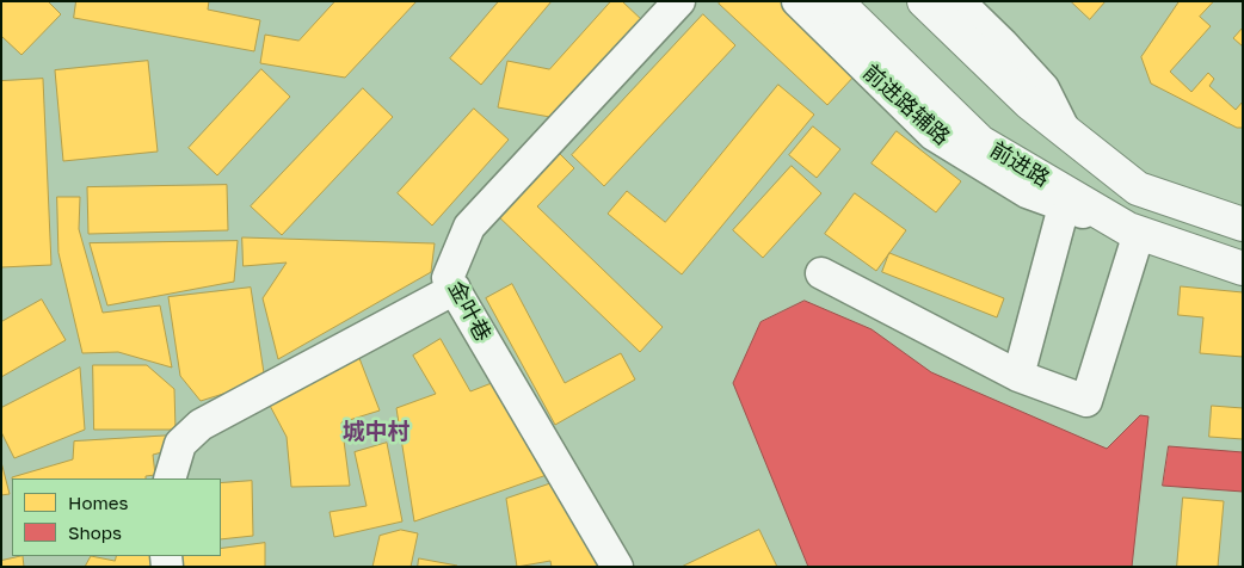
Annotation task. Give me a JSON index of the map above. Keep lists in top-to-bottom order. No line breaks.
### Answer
{"streets":{"main road":["前进路"],"street":["前进路辅路","金叶巷"]},"crossings":[["前进路辅路","前进路"]],"districts":["城中村"],"legend":["Homes","Shops"]}
